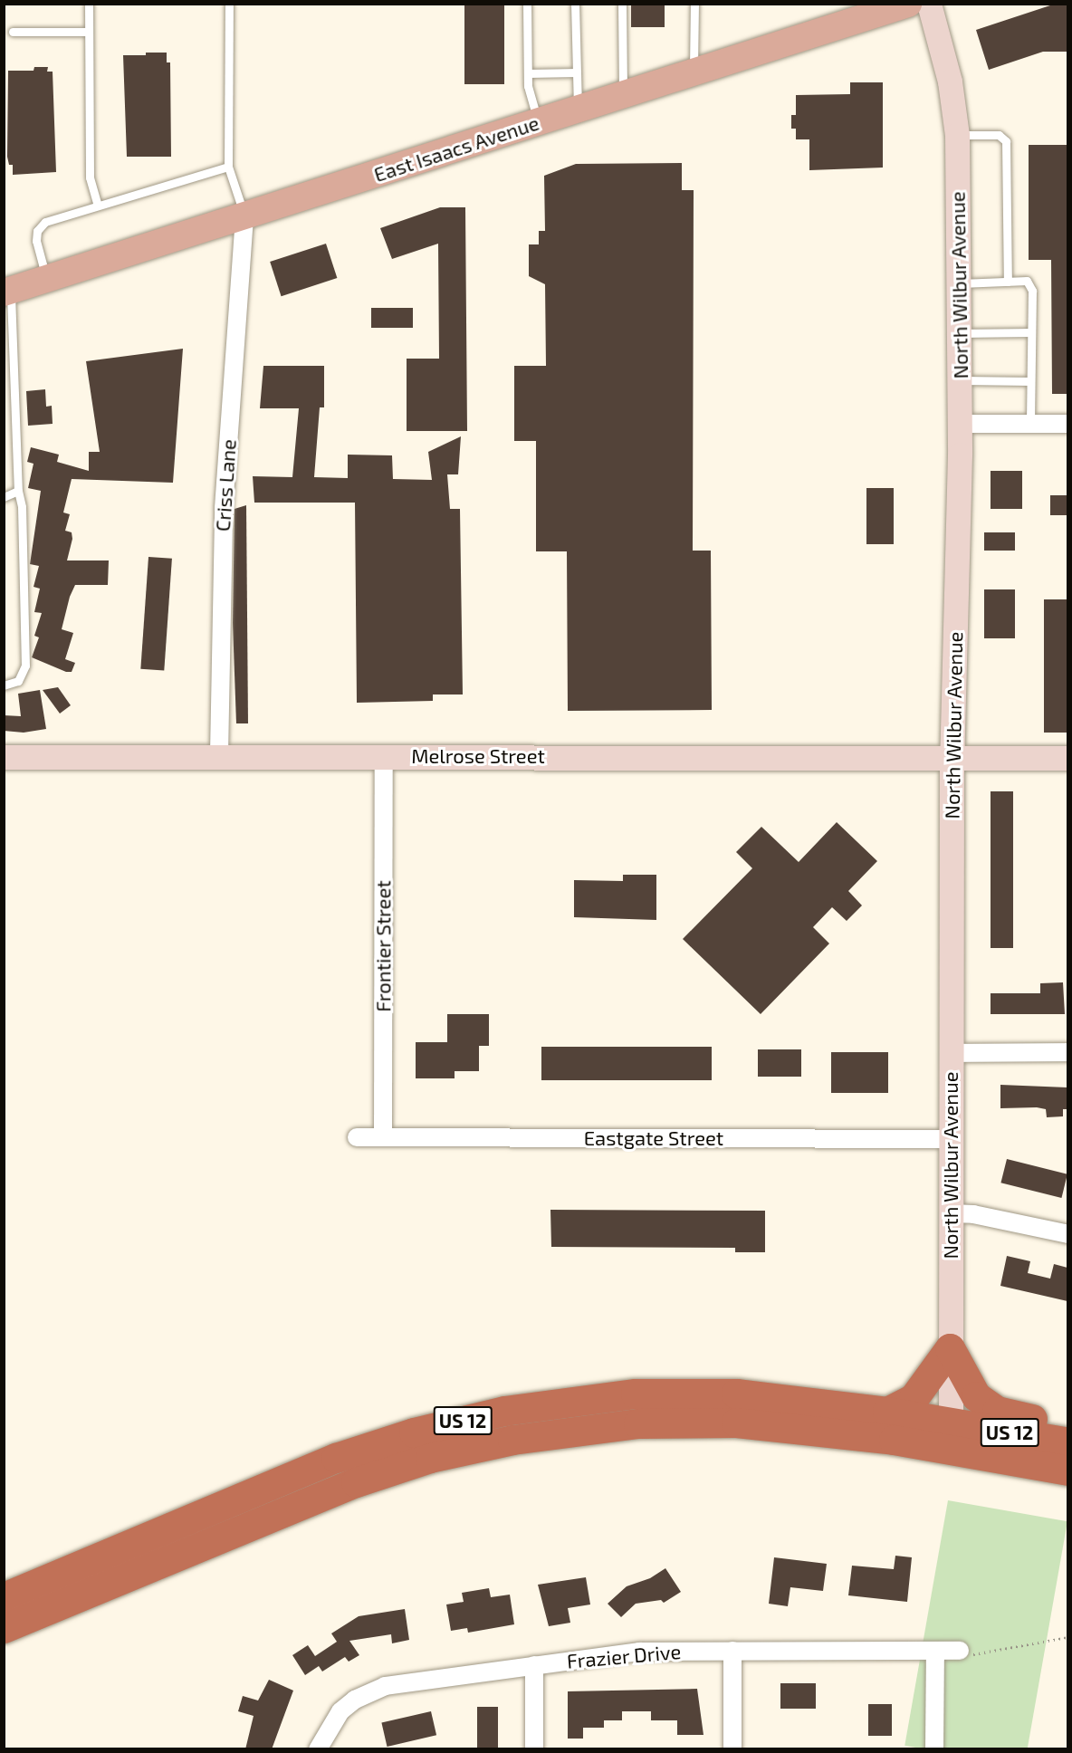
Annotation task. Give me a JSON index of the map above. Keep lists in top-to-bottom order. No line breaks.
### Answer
{"streets":{"highway":["US 12"],"main road":["East Isaacs Avenue","North Wilbur Avenue","Melrose Street"],"street":["Criss Lane","Frontier Street","Eastgate Street","Frazier Drive"]},"crossings":[["East Isaacs Avenue","Criss Lane"],["North Wilbur Avenue","Melrose Street"],["North Wilbur Avenue","Eastgate Street"],["North Wilbur Avenue","US 12"],["Criss Lane","Melrose Street"],["Melrose Street","Frontier Street"],["Frontier Street","Eastgate Street"]]}
